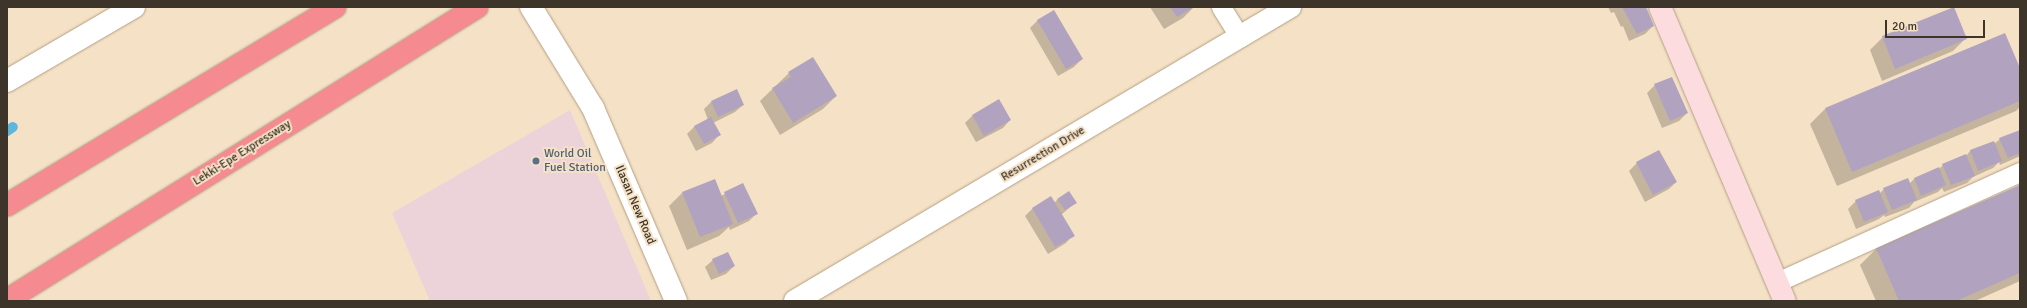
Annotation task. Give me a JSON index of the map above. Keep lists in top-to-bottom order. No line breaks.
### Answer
{"streets":{"highway":["Lekki-Epe Expressway"],"street":["Resurrection Drive","Ilasan New Road"]},"places":["World Oil Fuel Station"],"scale_bar":"20 m"}
